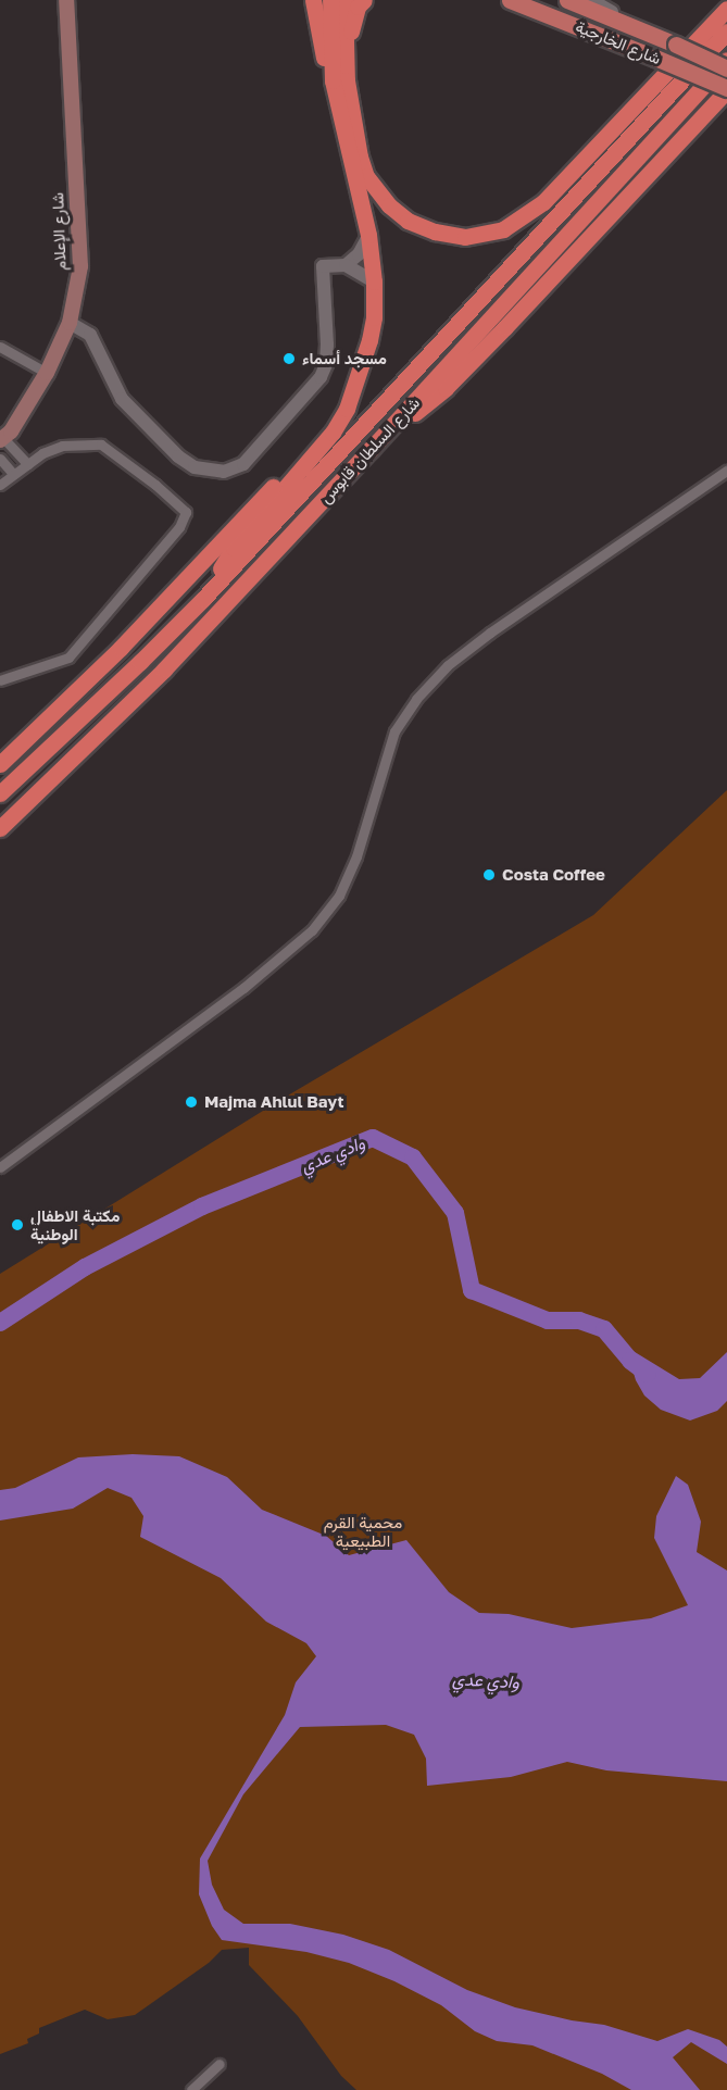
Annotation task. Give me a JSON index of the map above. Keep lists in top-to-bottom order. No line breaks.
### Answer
{"streets":{"highway":["شارع السلطان قابوس"],"main road":["شارع الخارجية","شارع الإعلام"]},"water":["وادي عدي"],"parks":["محمية القرم الطبيعية"],"places":["مسجد أسماء","Costa Coffee","Majma Ahlul Bayt","مكتبة الاطفال الوطنية"]}
